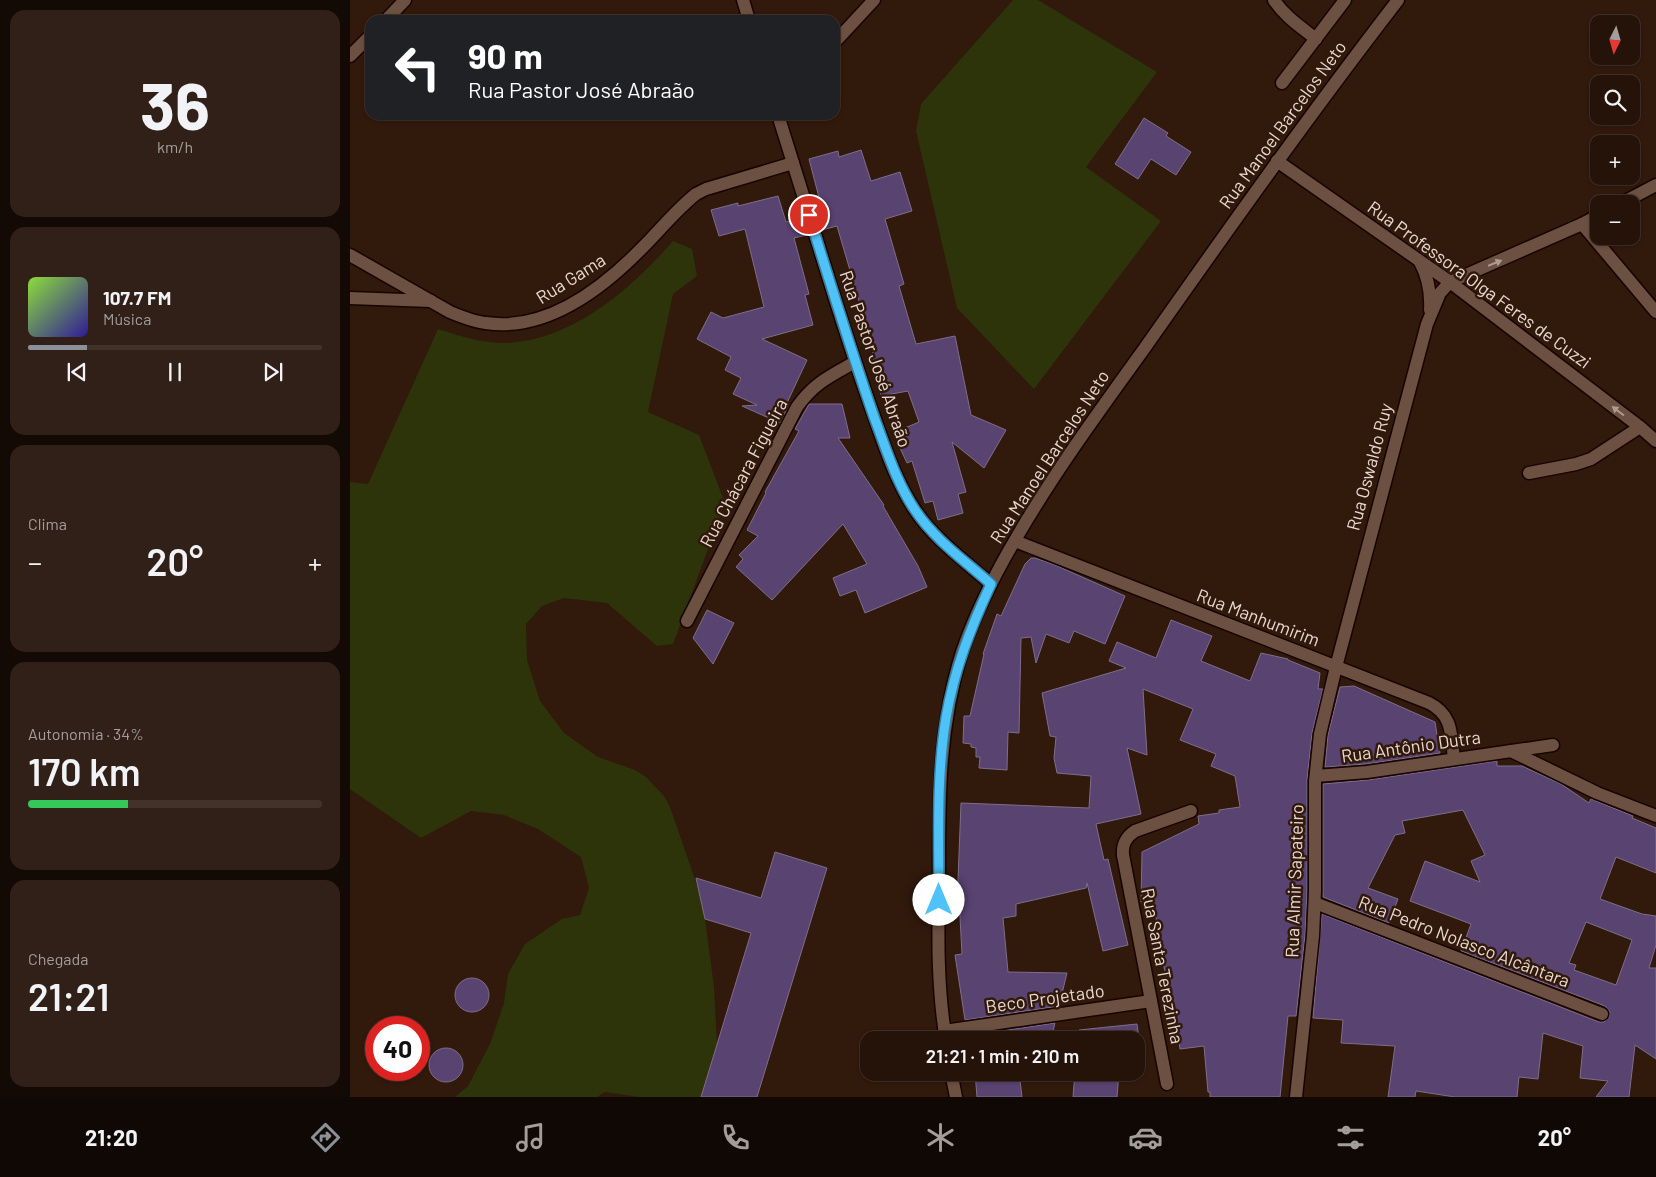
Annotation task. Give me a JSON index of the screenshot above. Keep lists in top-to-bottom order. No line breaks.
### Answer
{"streets":{"street":["Rua Manoel Barcelos Neto","Rua Gama","Rua Professora Olga Feres de Cuzzi","Rua Pastor José Abraão","Rua Oswaldo Ruy","Rua Chácara Figueira","Rua Manhumirim","Rua Antônio Dutra","Rua Almir Sapateiro","Rua Pedro Nolasco Alcântara","Rua Santa Terezinha","Beco Projetado"]},"crossings":[["Rua Manoel Barcelos Neto","Rua Professora Olga Feres de Cuzzi"],["Rua Manoel Barcelos Neto","Rua Pastor José Abraão"],["Rua Manoel Barcelos Neto","Rua Manhumirim"],["Rua Gama","Rua Pastor José Abraão"],["Rua Professora Olga Feres de Cuzzi","Rua Oswaldo Ruy"],["Rua Pastor José Abraão","Rua Chácara Figueira"],["Rua Oswaldo Ruy","Rua Manhumirim"],["Rua Oswaldo Ruy","Rua Almir Sapateiro"],["Rua Manhumirim","Rua Antônio Dutra"],["Rua Manhumirim","Rua Almir Sapateiro"],["Rua Antônio Dutra","Rua Almir Sapateiro"],["Rua Almir Sapateiro","Rua Pedro Nolasco Alcântara"],["Rua Santa Terezinha","Beco Projetado"]],"one_way":["Rua Professora Olga Feres de Cuzzi"],"north":"bottom","page":{"tile":[["36","km/h"],"Clima",["Autonomia · 34%","170 km"],["Chegada","21:21"]],"map_buttons":["+","−"],"turn":["90 m","Rua Pastor José Abraão"],"song":["107.7 FM","Música"],"heat":["−","20°","+"],"limit":"40","trip":"21:21 · 1 min · 210 m","tabs":["21:20","20°"]}}
